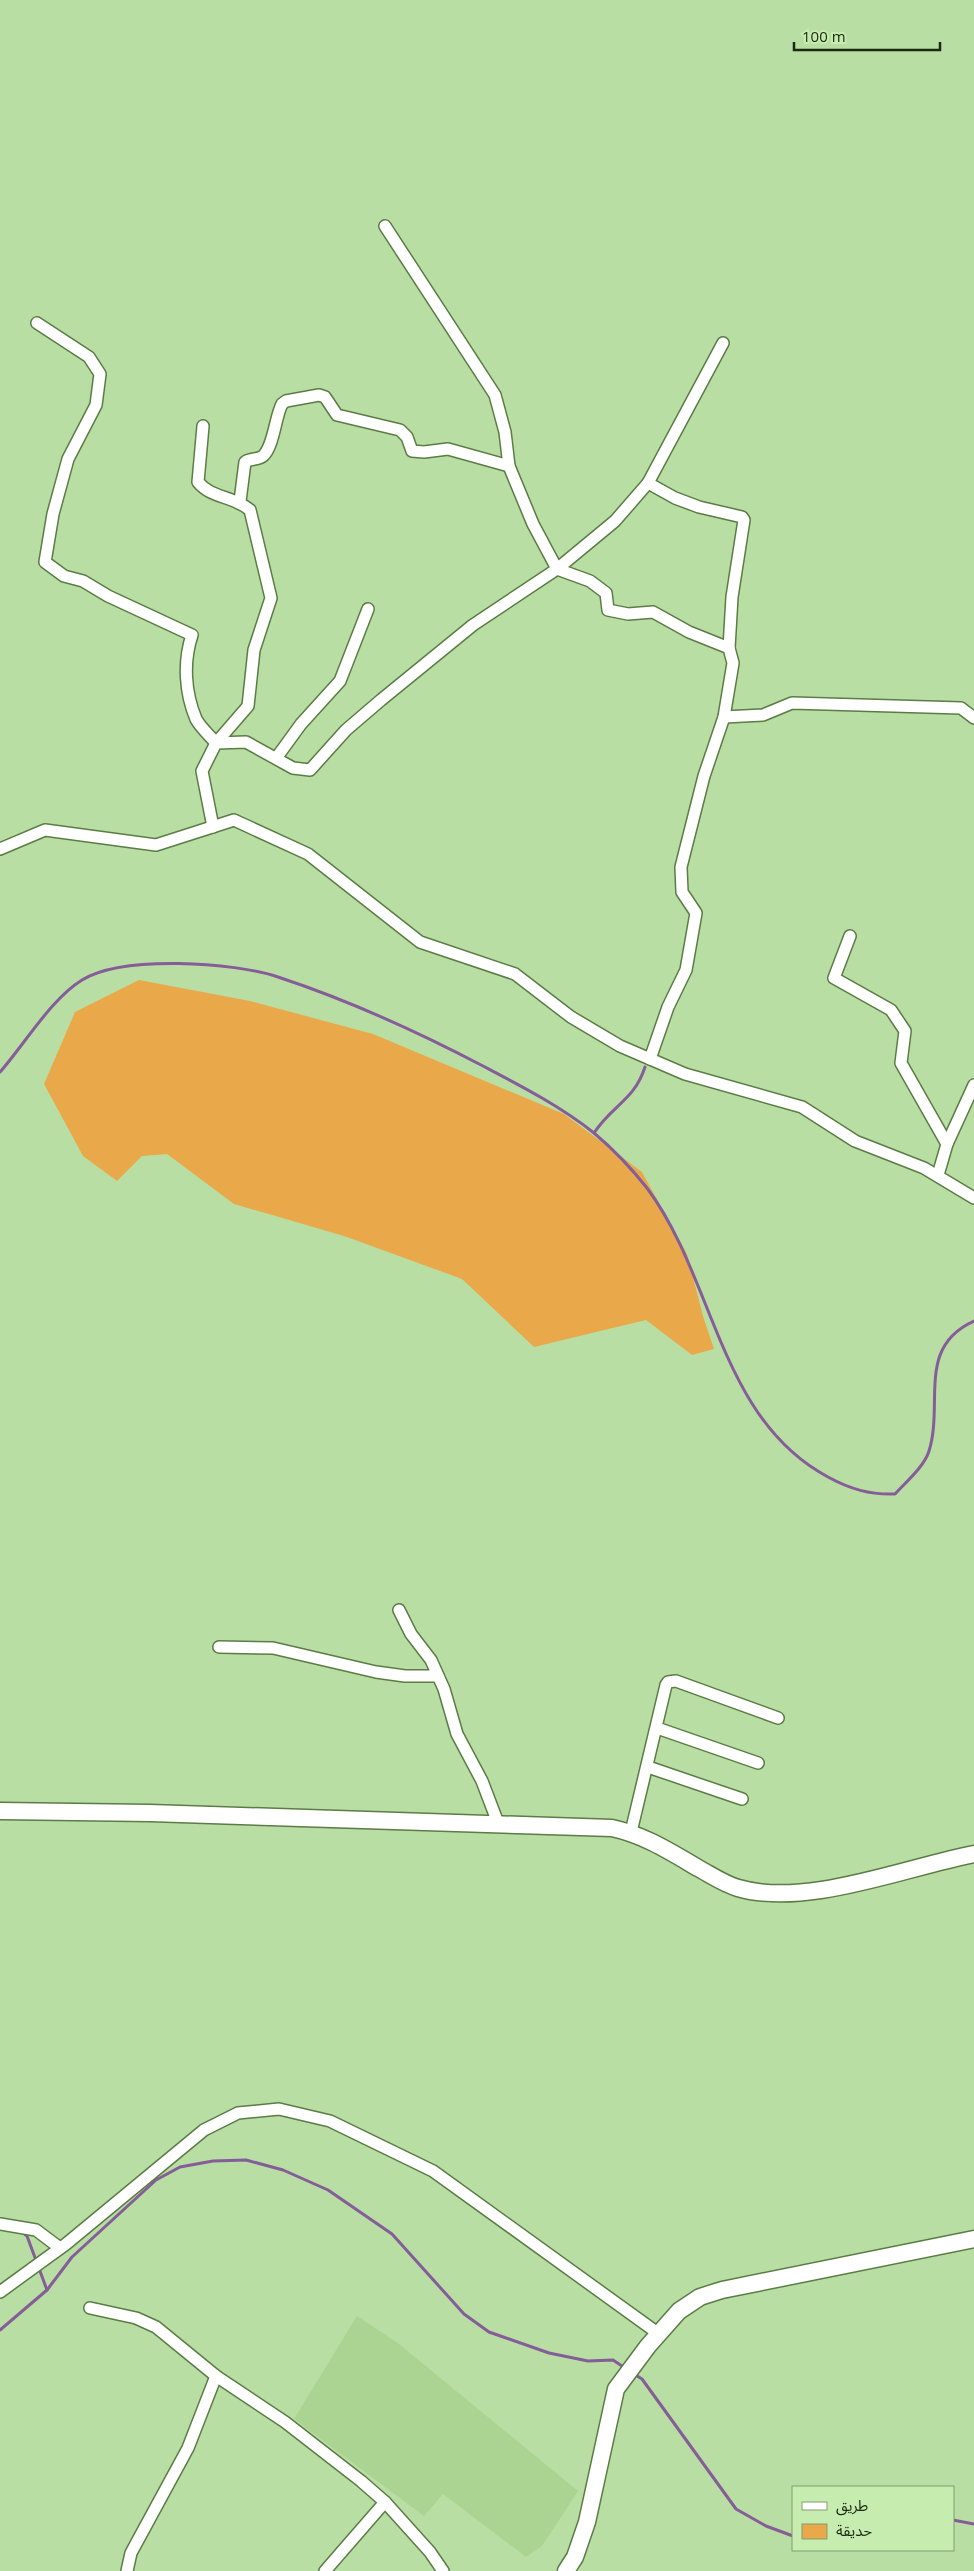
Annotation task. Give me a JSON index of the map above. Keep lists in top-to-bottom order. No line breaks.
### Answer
{"legend":["طريق","حديقة"],"scale_bar":"100 m"}
